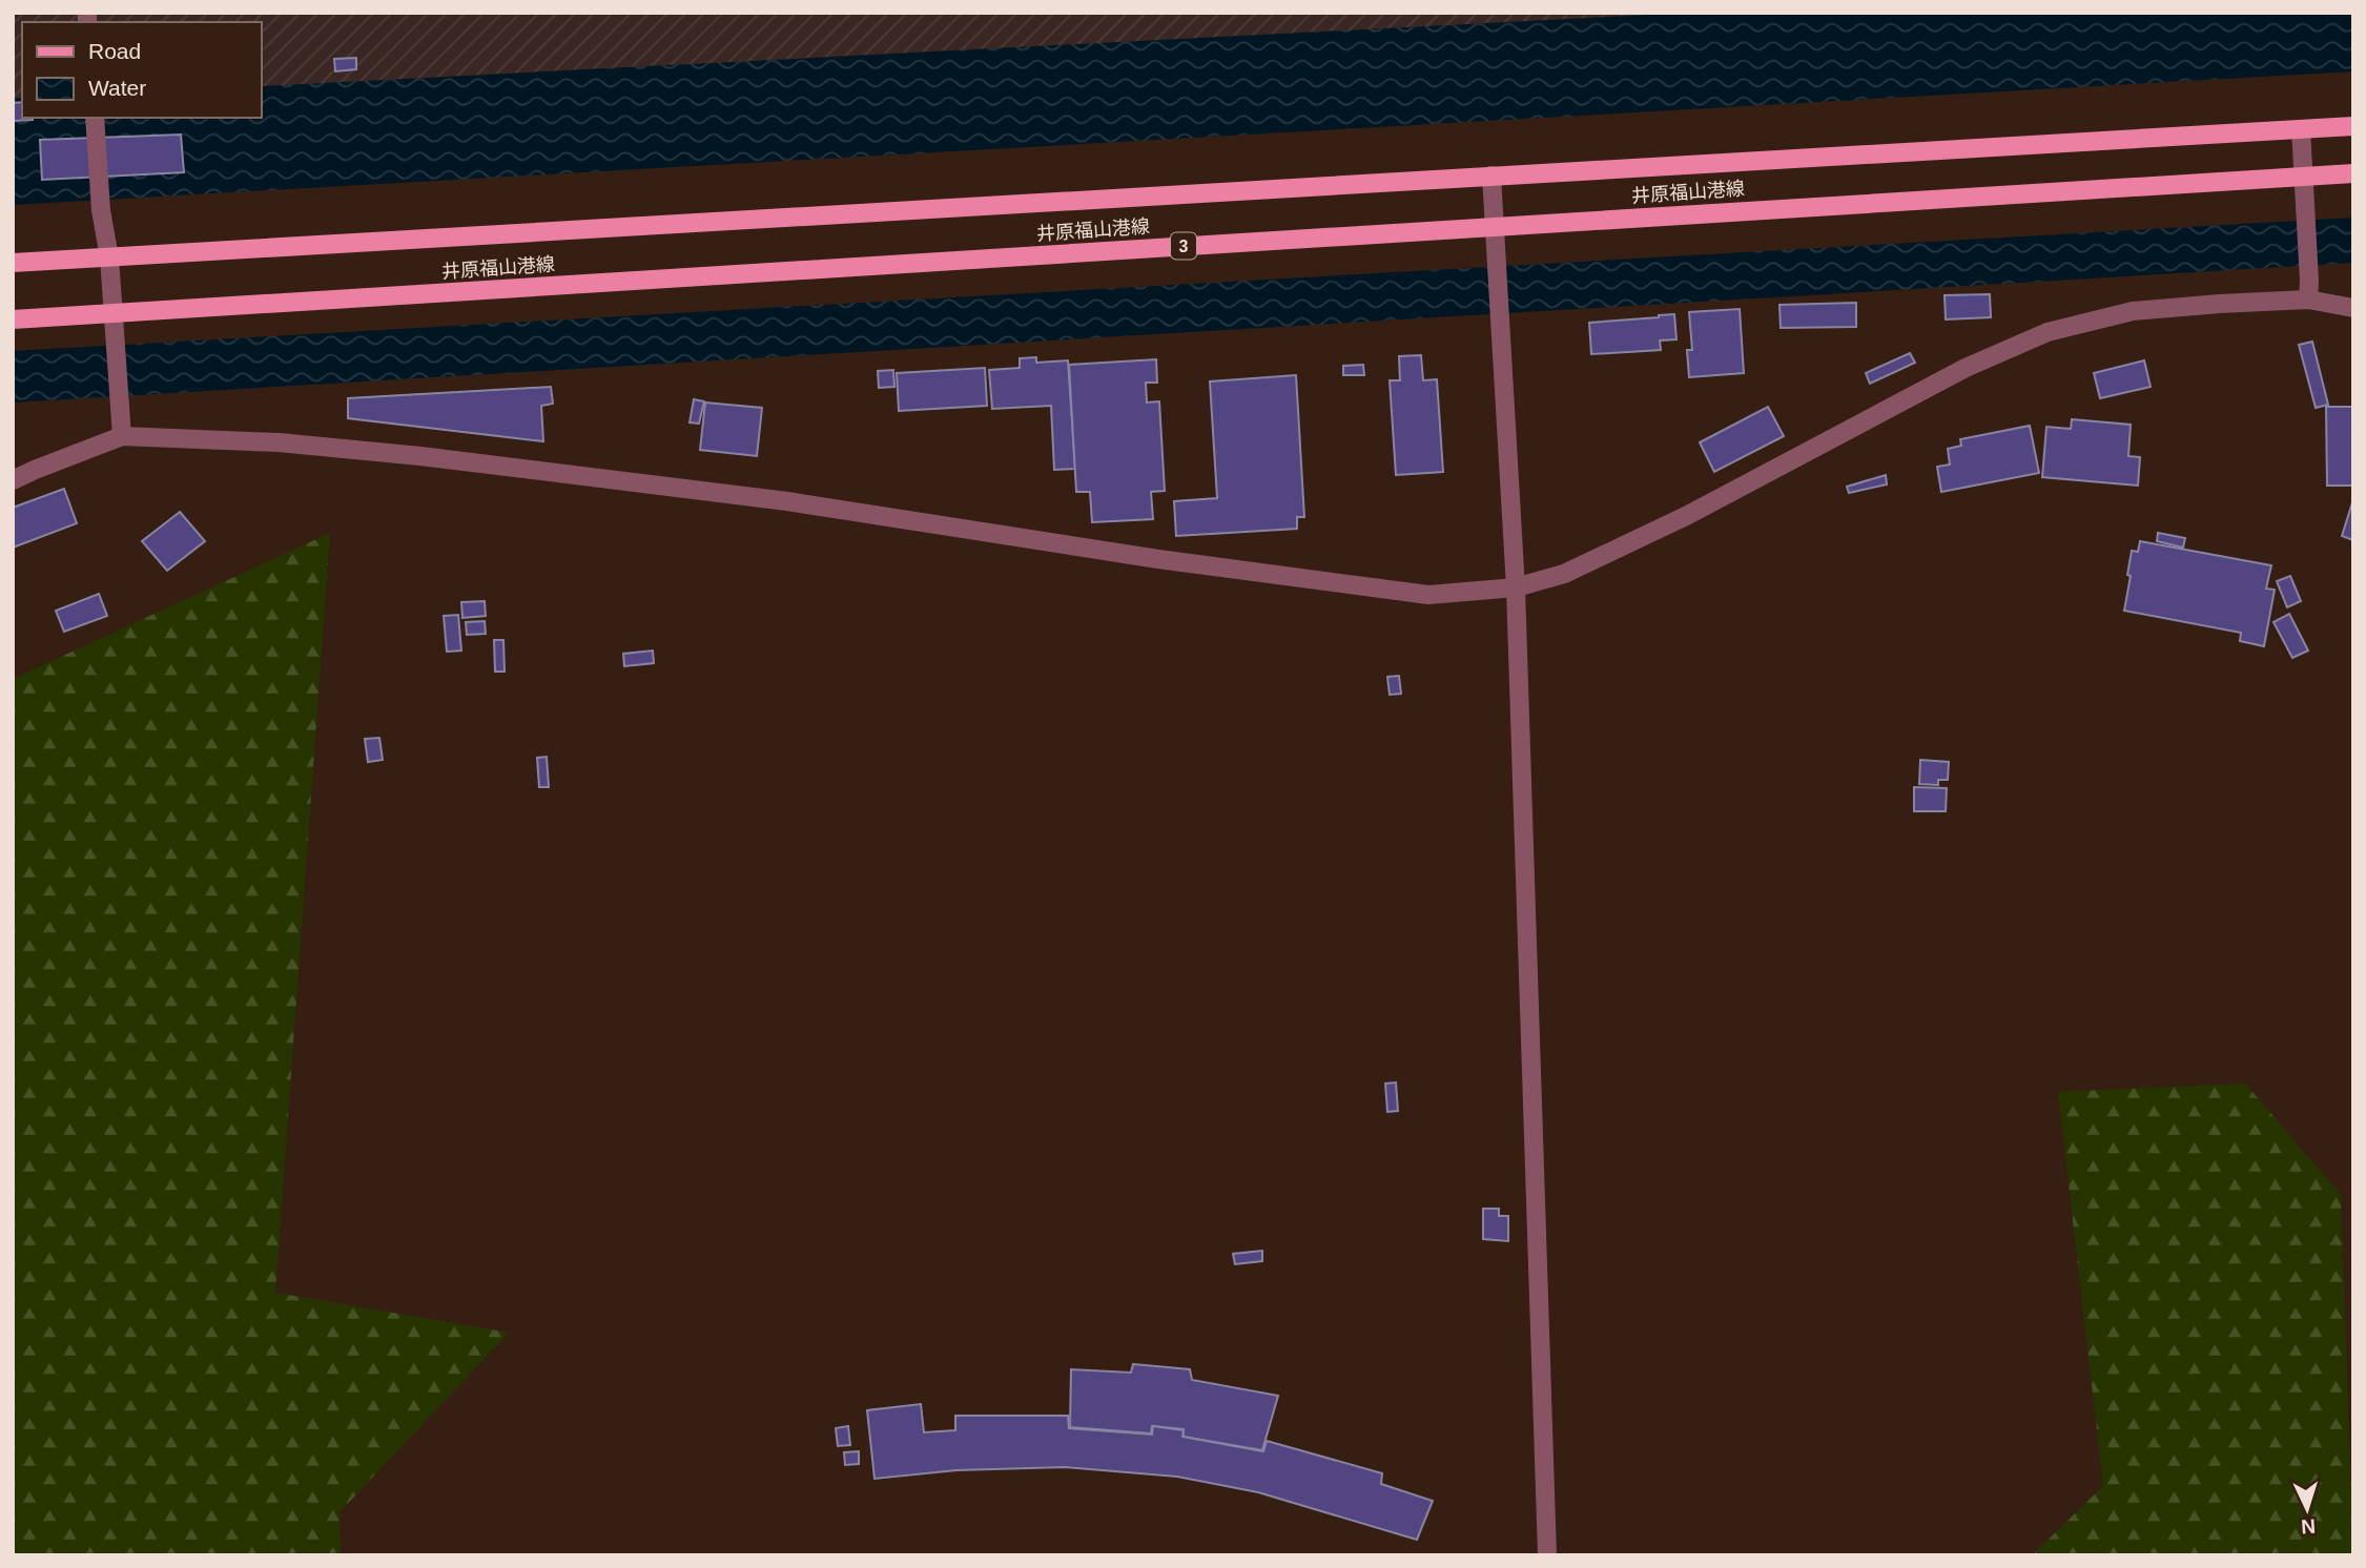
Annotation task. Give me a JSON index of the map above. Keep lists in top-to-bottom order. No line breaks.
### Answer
{"streets":{"main road":["井原福山港線","3"]},"legend":["Road","Water"],"north":"bottom"}
